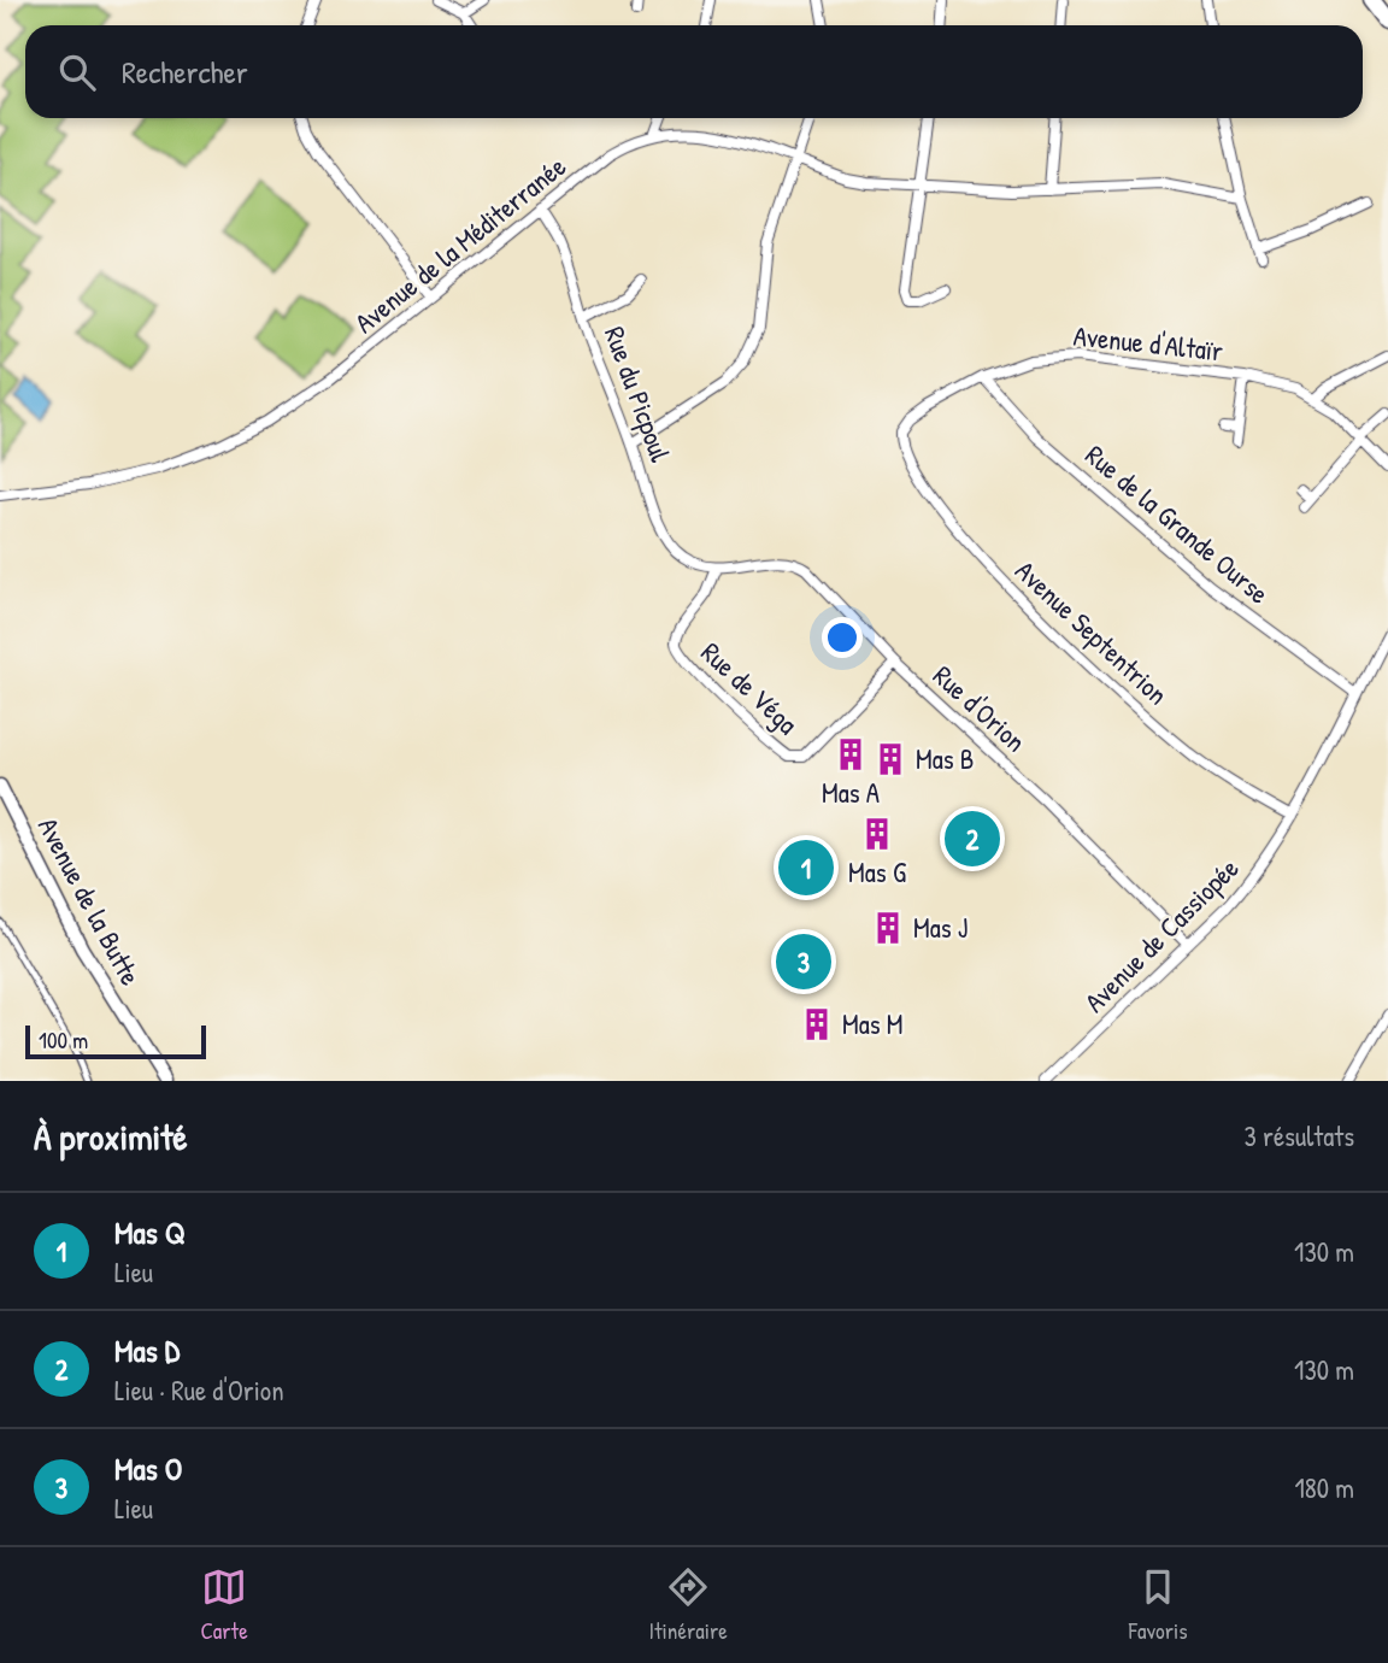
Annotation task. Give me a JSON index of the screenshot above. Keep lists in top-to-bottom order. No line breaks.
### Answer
{"streets":{"street":["Avenue de la Méditerranée","Avenue d'Altaïr","Rue du Picpoul","Rue de la Grande Ourse","Avenue Septentrion","Rue de Véga","Rue d'Orion","Avenue de la Butte","Avenue de Cassiopée"]},"crossings":[["Avenue de la Méditerranée","Rue du Picpoul"],["Avenue d'Altaïr","Rue de la Grande Ourse"],["Avenue d'Altaïr","Avenue Septentrion"],["Rue du Picpoul","Rue de Véga"],["Rue du Picpoul","Rue d'Orion"],["Rue de la Grande Ourse","Avenue de Cassiopée"],["Avenue Septentrion","Avenue de Cassiopée"],["Rue de Véga","Rue d'Orion"],["Rue d'Orion","Avenue de Cassiopée"]],"places":{"building":["Mas A","Mas B","Mas G","Mas J","Mas M"]},"scale_bar":"100 m","page":{"search":"Rechercher","pins":["2","1","3"],"scale":"100 m","heading":["À proximité","3 résultats"],"list":[{"mark":"1","name":"Mas Q","note":"Lieu","value":"130 m"},{"mark":"2","name":"Mas D","note":"Lieu · Rue d'Orion","value":"130 m"},{"mark":"3","name":"Mas O","note":"Lieu","value":"180 m"}],"nav":["Carte","Itinéraire","Favoris"]}}
